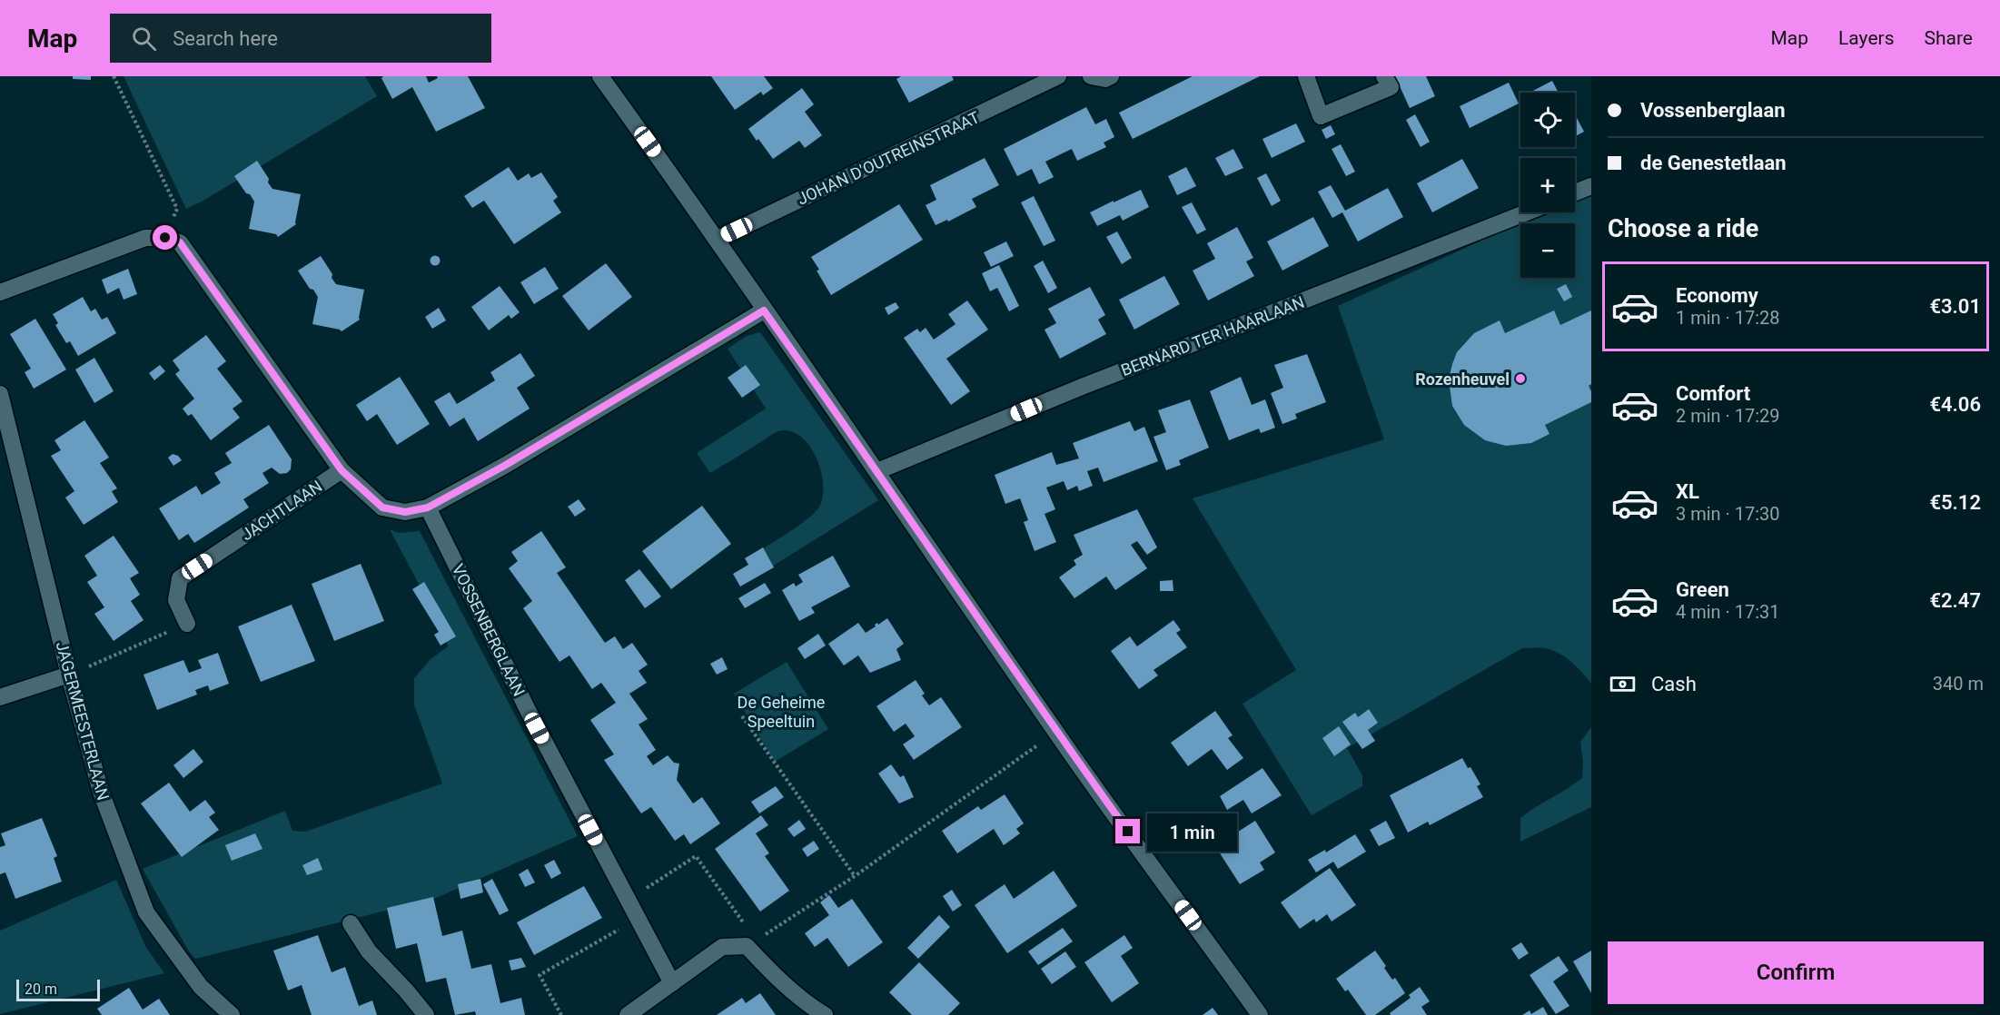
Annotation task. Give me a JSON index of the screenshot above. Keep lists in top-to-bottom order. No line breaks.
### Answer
{"streets":{"street":["JOHAN D'OUTREINSTRAAT","BERNARD TER HAARLAAN","JACHTLAAN","VOSSENBERGLAAN","JAGERMEESTERLAAN"]},"parks":["De Geheime Speeltuin"],"places":["Rozenheuvel"],"scale_bar":"20 m","page":{"header":"Map","search":"Search here","nav":["Map","Layers","Share"],"banner":["Vossenberglaan","de Genestetlaan"],"map_buttons":["+","−"],"heading":"Choose a ride","list":[{"name":"Economy","note":"1 min · 17:28","value":"€3.01"},{"name":"Comfort","note":"2 min · 17:29","value":"€4.06"},{"name":"XL","note":"3 min · 17:30","value":"€5.12"},{"name":"Green","note":"4 min · 17:31","value":"€2.47"}],"pay":["Cash","340 m"],"bubble":"1 min","buttons":"Confirm","scale":"20 m"}}
